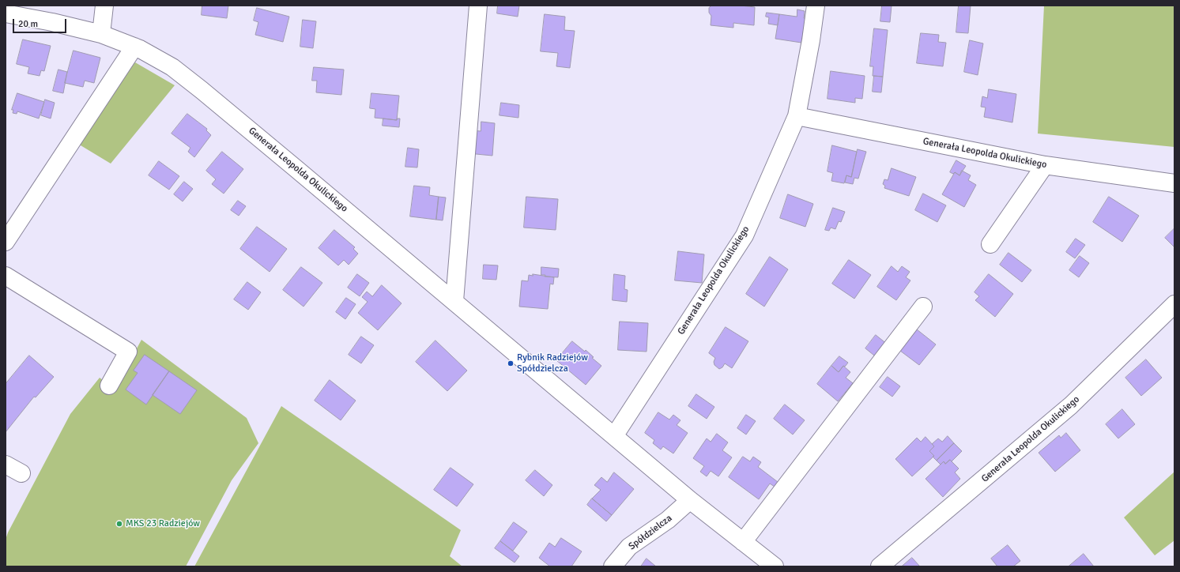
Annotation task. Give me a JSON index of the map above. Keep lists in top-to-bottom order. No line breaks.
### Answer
{"streets":{"street":["Generała Leopolda Okulickiego","Spółdzielcza"]},"crossings":[["Generała Leopolda Okulickiego","Spółdzielcza"]],"places":["Rybnik Radziejów Spółdzielcza","MKS 23 Radziejów"],"scale_bar":"20 m"}
